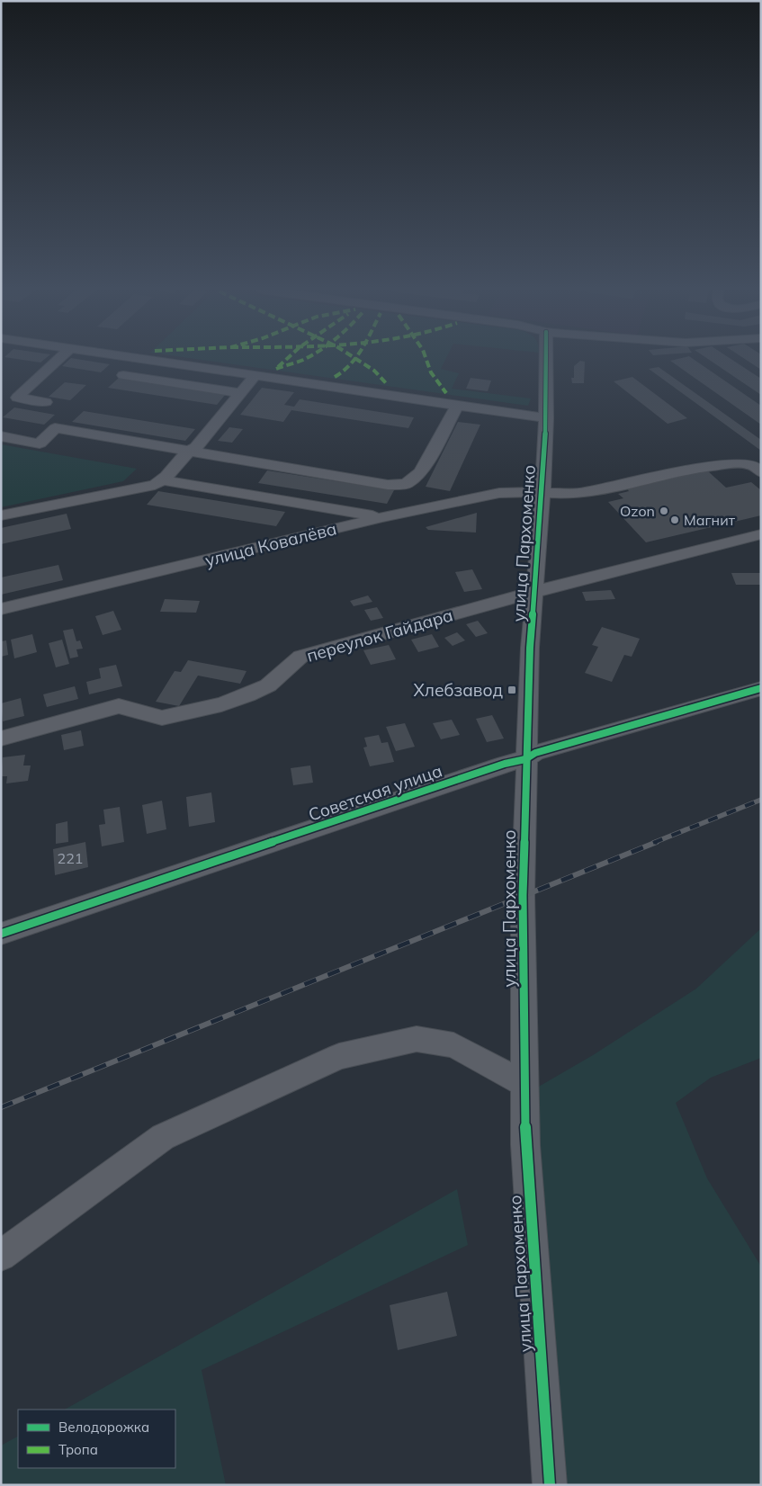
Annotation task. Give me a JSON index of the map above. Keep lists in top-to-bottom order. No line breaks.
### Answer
{"streets":{"street":["улица Пархоменко","улица Ковалёва","переулок Гайдара","Советская улица"]},"crossings":[["улица Пархоменко","улица Ковалёва"],["улица Пархоменко","переулок Гайдара"],["улица Пархоменко","Советская улица"]],"places":{"other":["Ozon","Магнит"],"transit":["Хлебзавод"]},"house_numbers":["221"],"legend":["Велодорожка","Тропа"]}
